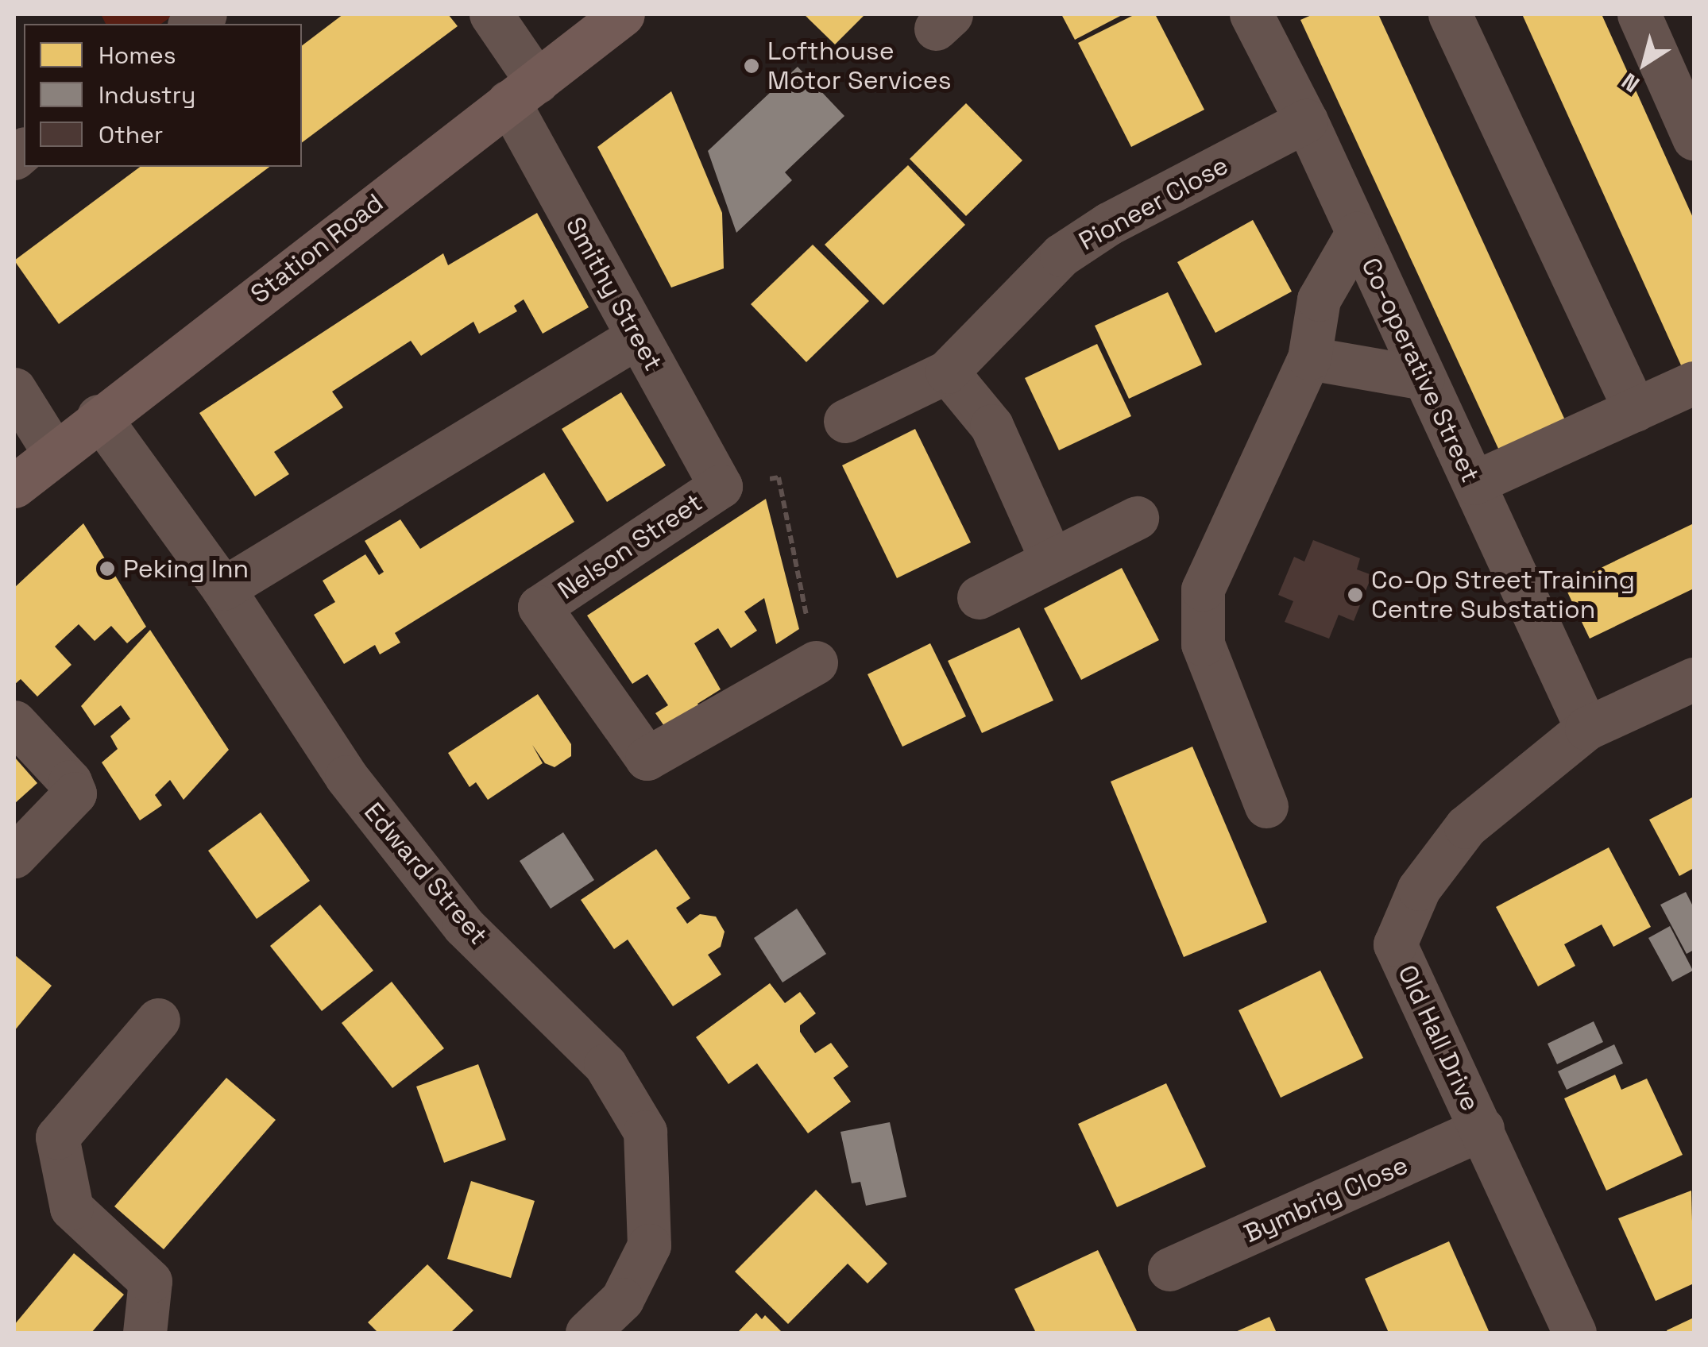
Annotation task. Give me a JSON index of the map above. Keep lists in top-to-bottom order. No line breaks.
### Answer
{"streets":{"main road":["Station Road"],"street":["Pioneer Close","Smithy Street","Co-operative Street","Nelson Street","Edward Street","Old Hall Drive","Bymbrig Close"]},"crossings":[["Pioneer Close","Co-operative Street"],["Station Road","Smithy Street"],["Station Road","Edward Street"],["Smithy Street","Nelson Street"],["Co-operative Street","Old Hall Drive"],["Old Hall Drive","Bymbrig Close"]],"places":["Lofthouse Motor Services","Peking Inn","Co-Op Street Training Centre Substation"],"legend":["Homes","Industry","Other"],"north":"bottom left"}
